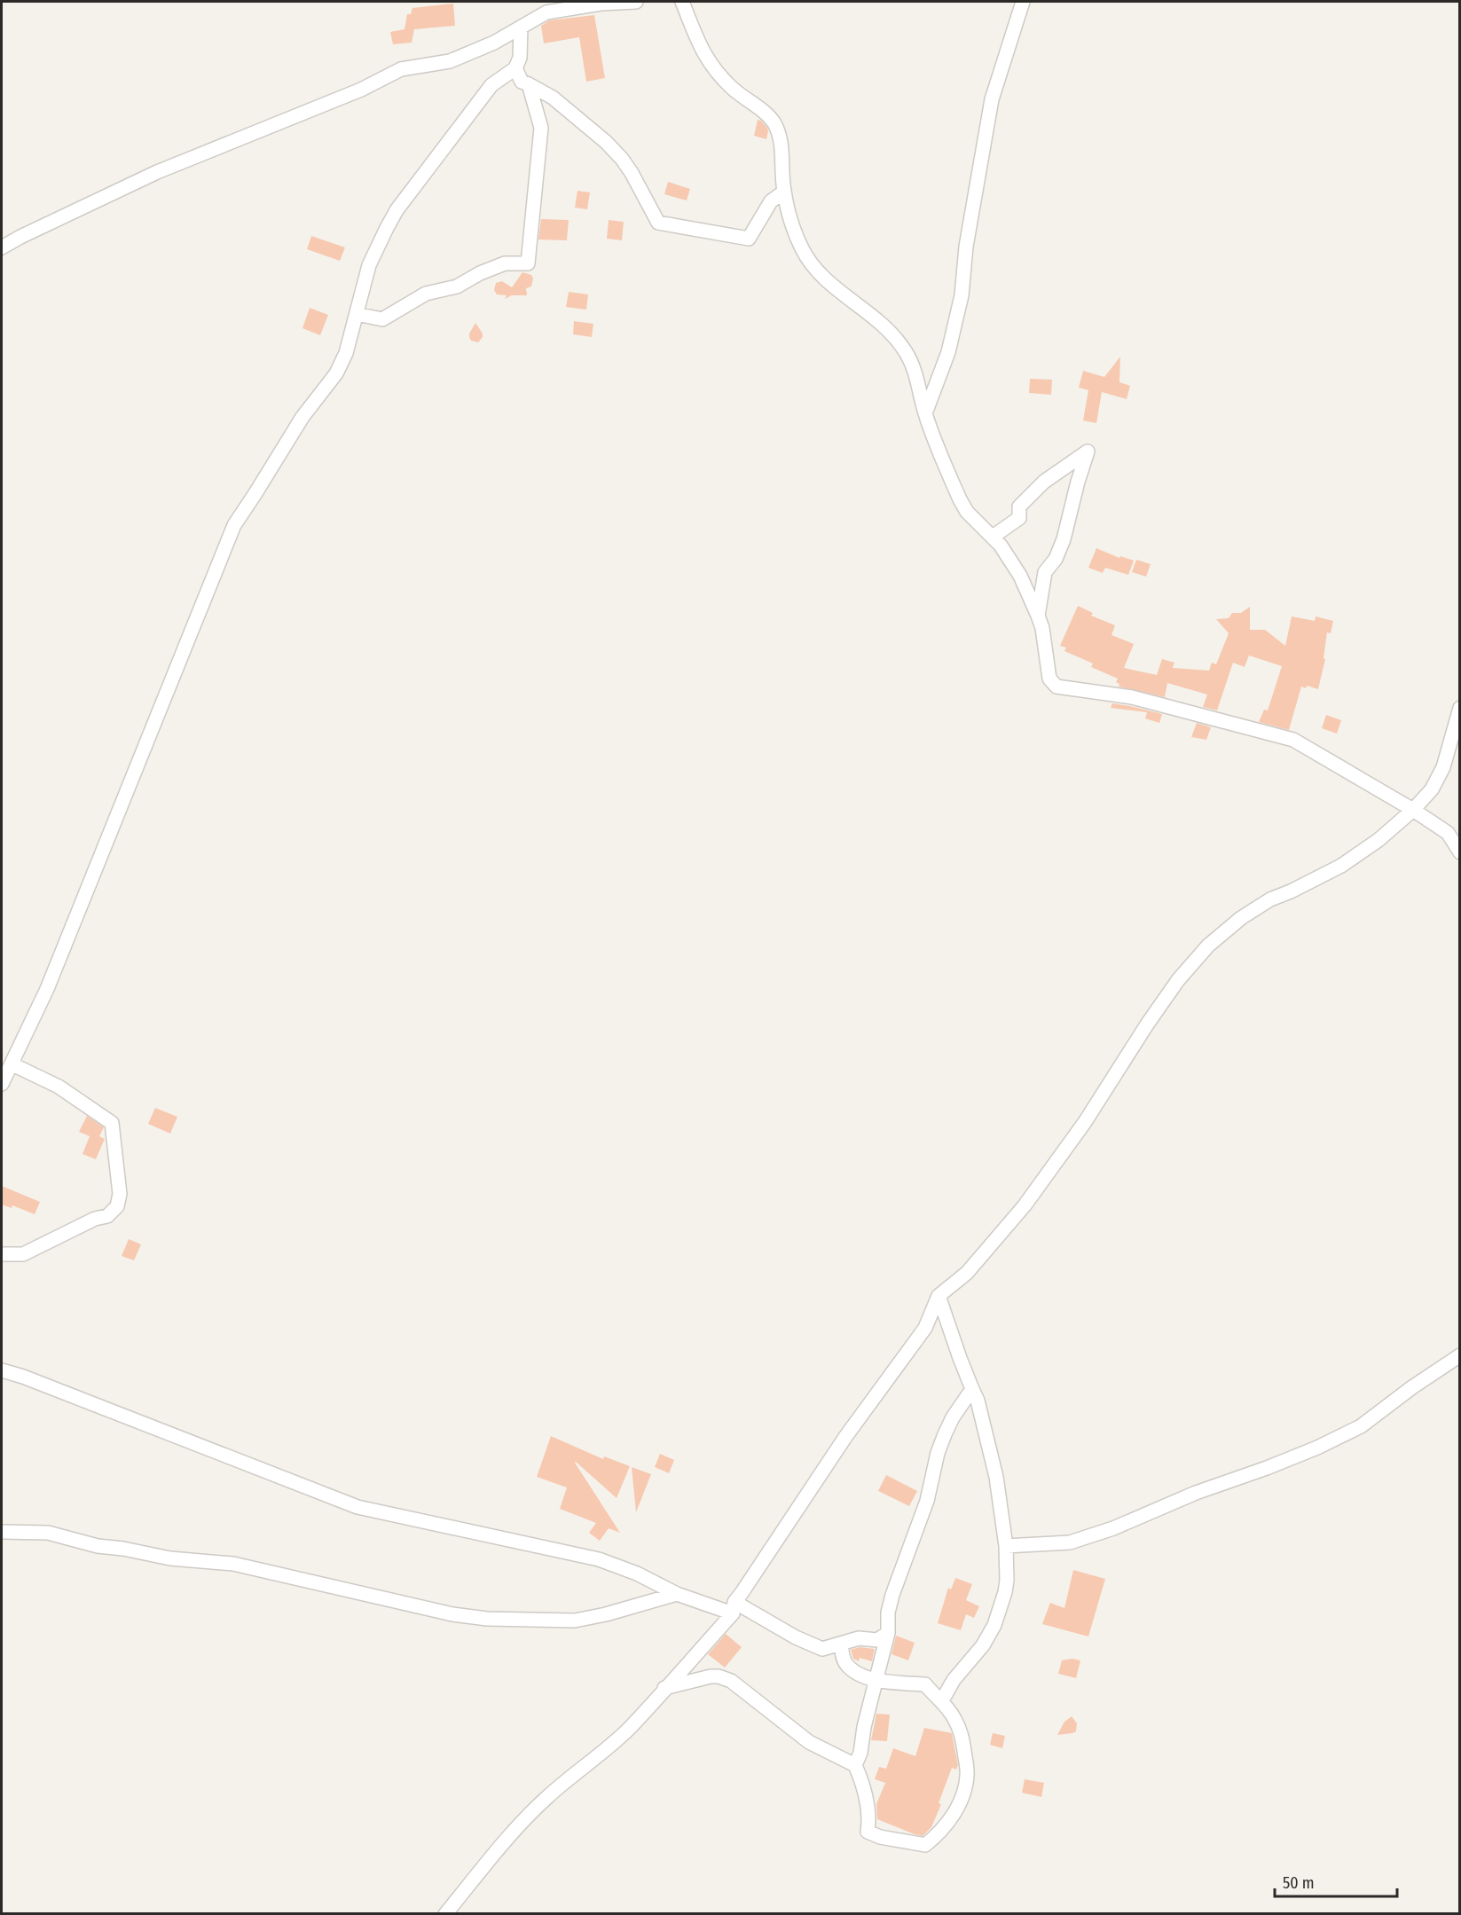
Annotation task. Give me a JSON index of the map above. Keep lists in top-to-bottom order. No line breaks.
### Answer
{"scale_bar":"50 m"}
